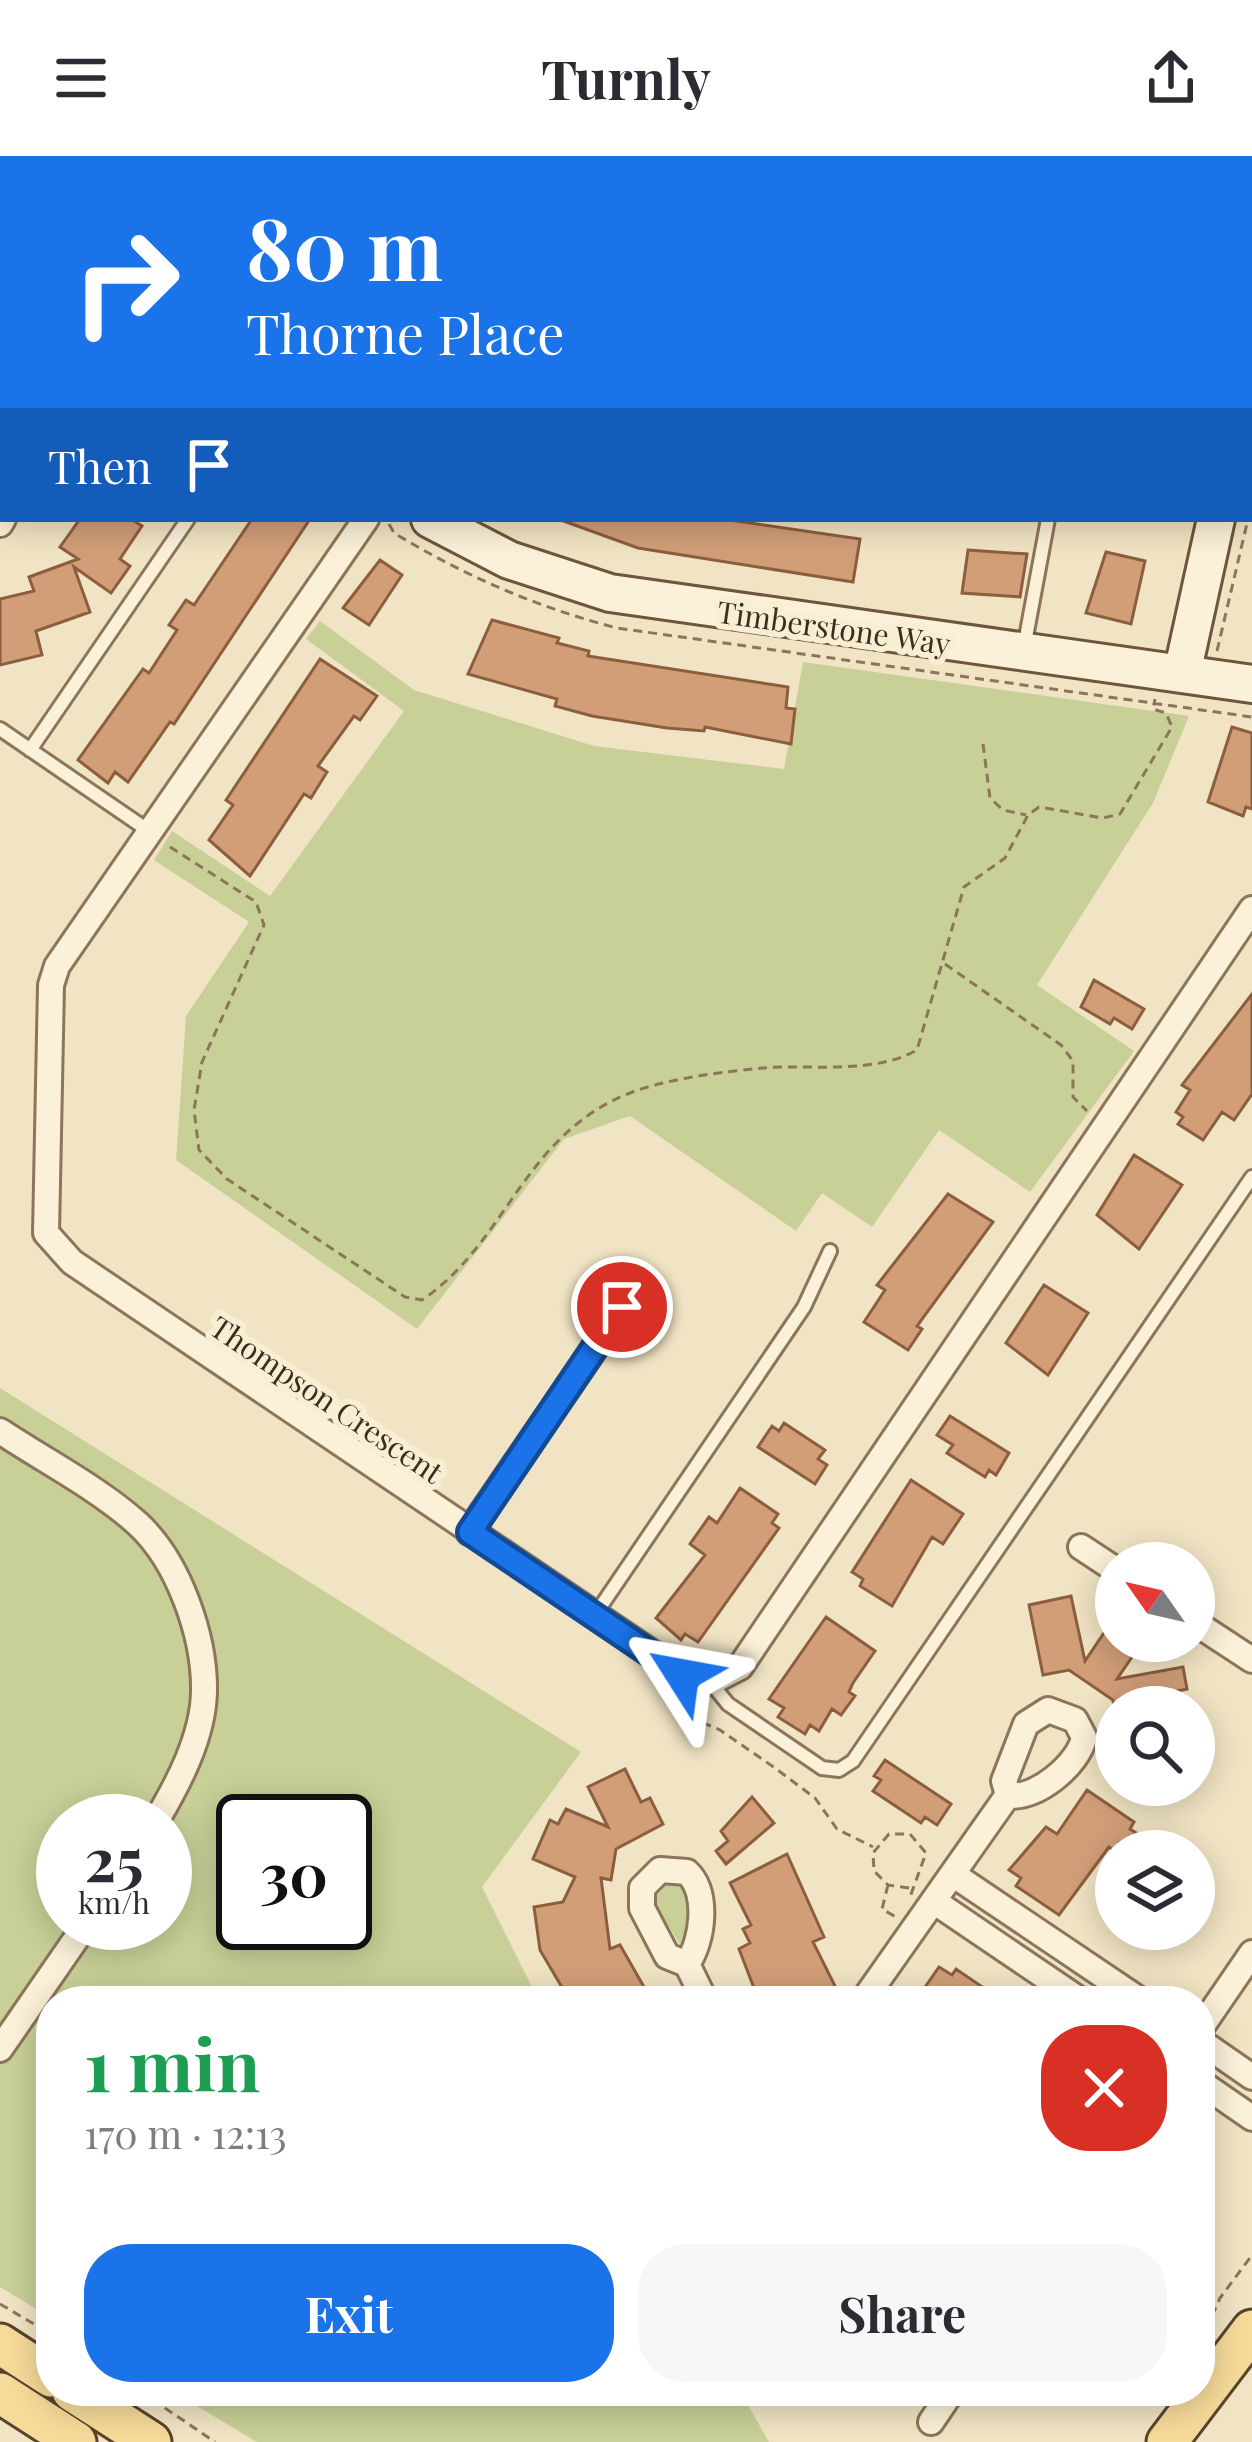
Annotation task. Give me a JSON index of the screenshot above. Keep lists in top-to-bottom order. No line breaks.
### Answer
{"streets":{"street":["Timberstone Way","Thompson Crescent"]},"north":"top left","page":{"header":"Turnly","turn":["80 m","Thorne Place"],"then":"Then","speed":"25 km/h","limit":"30","heading":["1 min","170 m · 12:13"],"buttons":["Exit","Share"]}}
